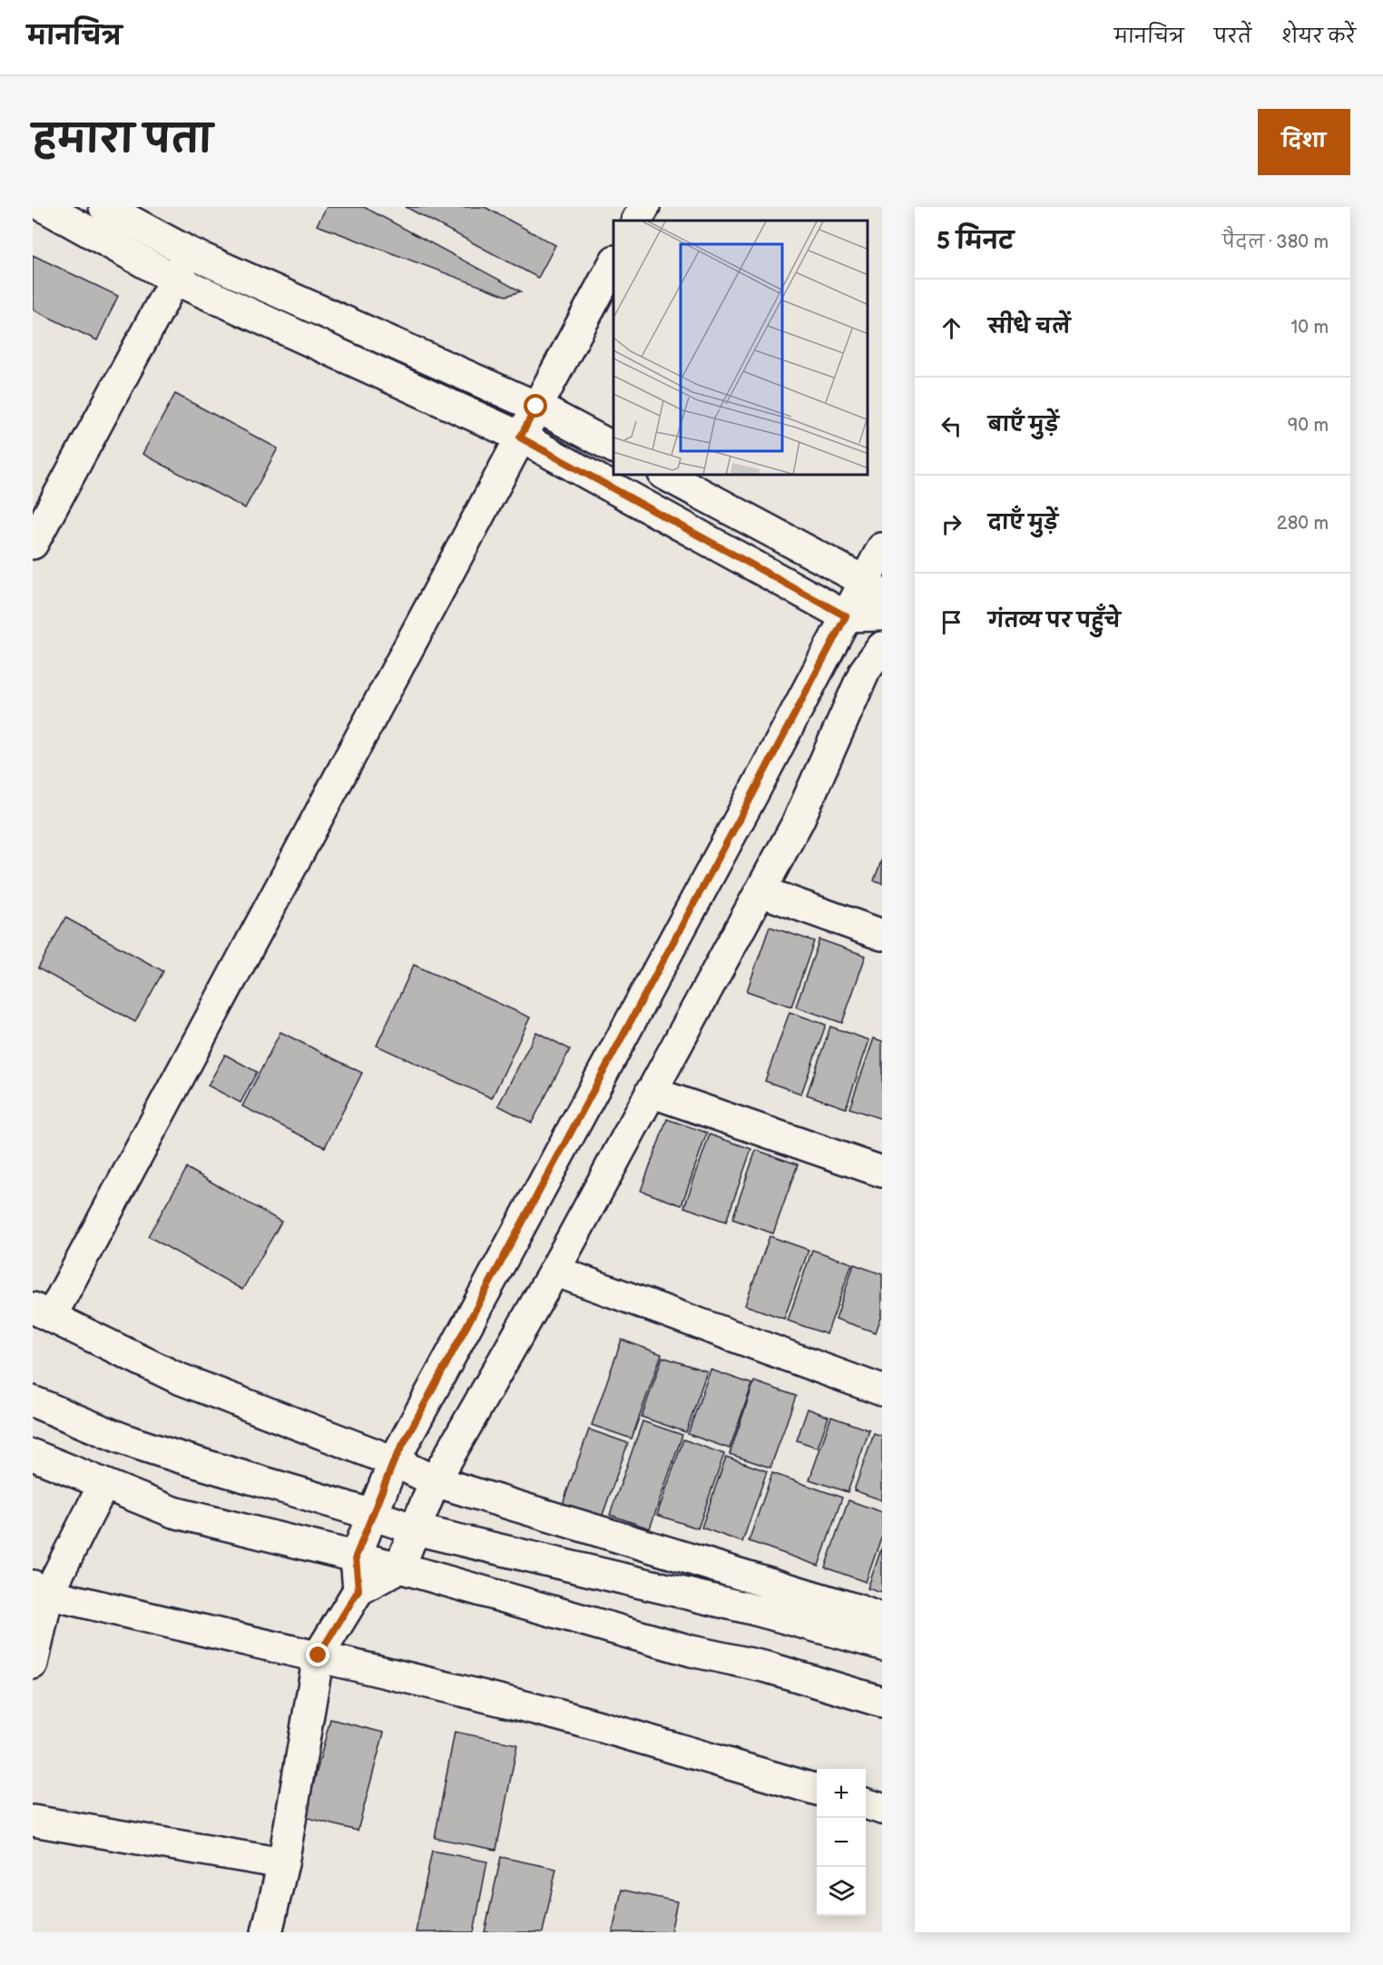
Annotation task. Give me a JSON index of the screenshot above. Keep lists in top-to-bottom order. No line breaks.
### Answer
{"page":{"header":"मानचित्र","nav":["मानचित्र","परतें","शेयर करें"],"title":"हमारा पता","buttons":"दिशा","heading":["5 मिनट","पैदल · 380 m"],"list":[["सीधे चलें","10 m"],["बाएँ मुड़ें","90 m"],["दाएँ मुड़ें","280 m"],"गंतव्य पर पहुँचे"],"map_buttons":["+","−"]}}
